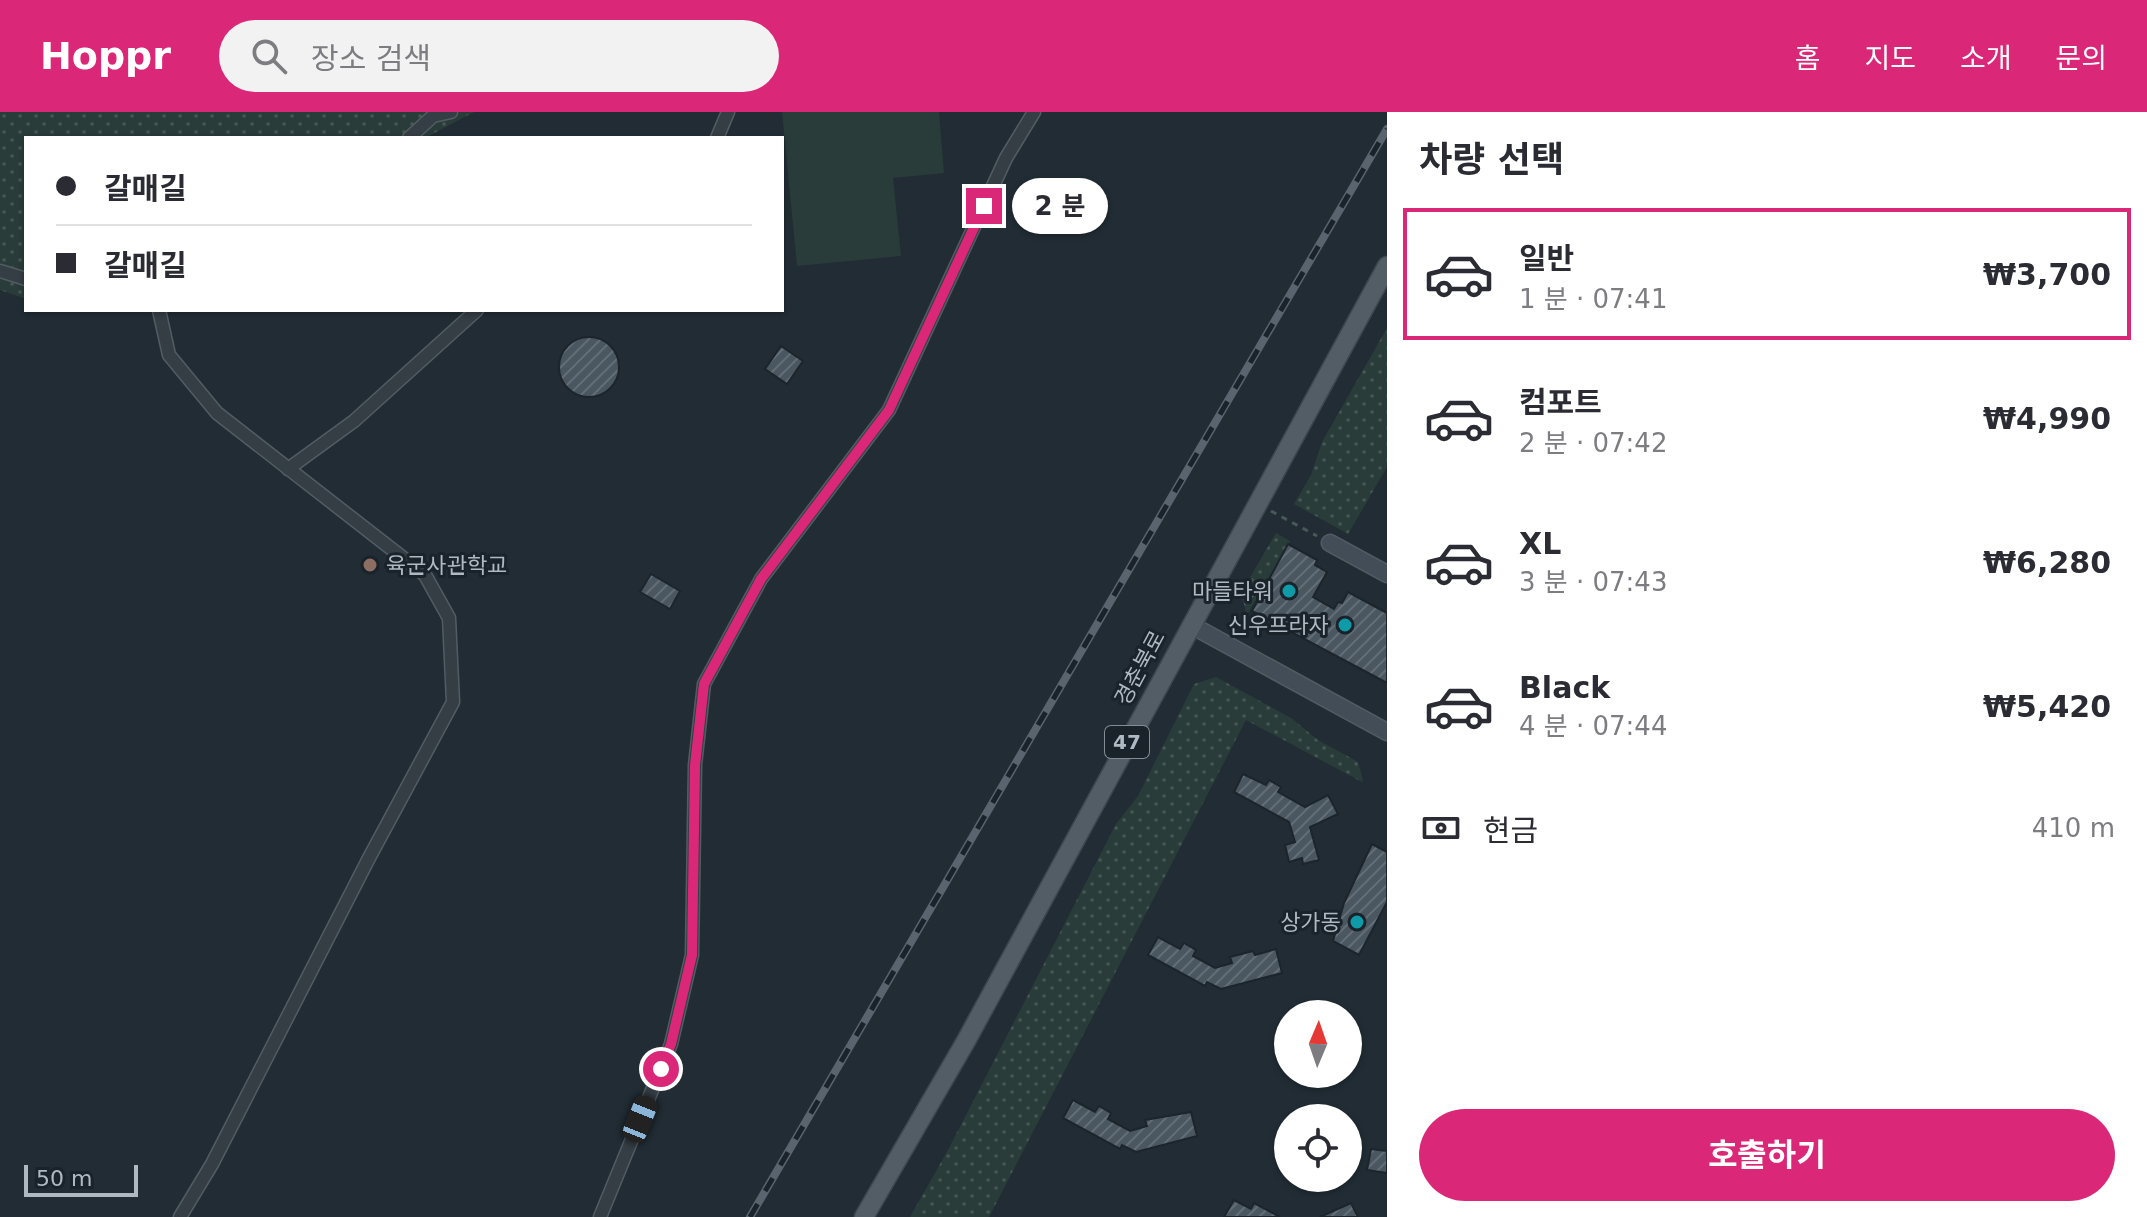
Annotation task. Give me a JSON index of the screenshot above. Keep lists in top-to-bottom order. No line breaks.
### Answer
{"streets":{"main road":["경춘북로","47"]},"places":["육군사관학교","마들타워","신우프라자","상가동"],"scale_bar":"50 m","north":"top","page":{"header":"Hoppr","search":"장소 검색","nav":["홈","지도","소개","문의"],"heading":"차량 선택","banner":["갈매길","갈매길"],"bubble":"2 분","list":[{"name":"일반","note":"1 분 · 07:41","value":"₩3,700"},{"name":"컴포트","note":"2 분 · 07:42","value":"₩4,990"},{"name":"XL","note":"3 분 · 07:43","value":"₩6,280"},{"name":"Black","note":"4 분 · 07:44","value":"₩5,420"}],"pay":["현금","410 m"],"buttons":"호출하기","scale":"50 m"}}
